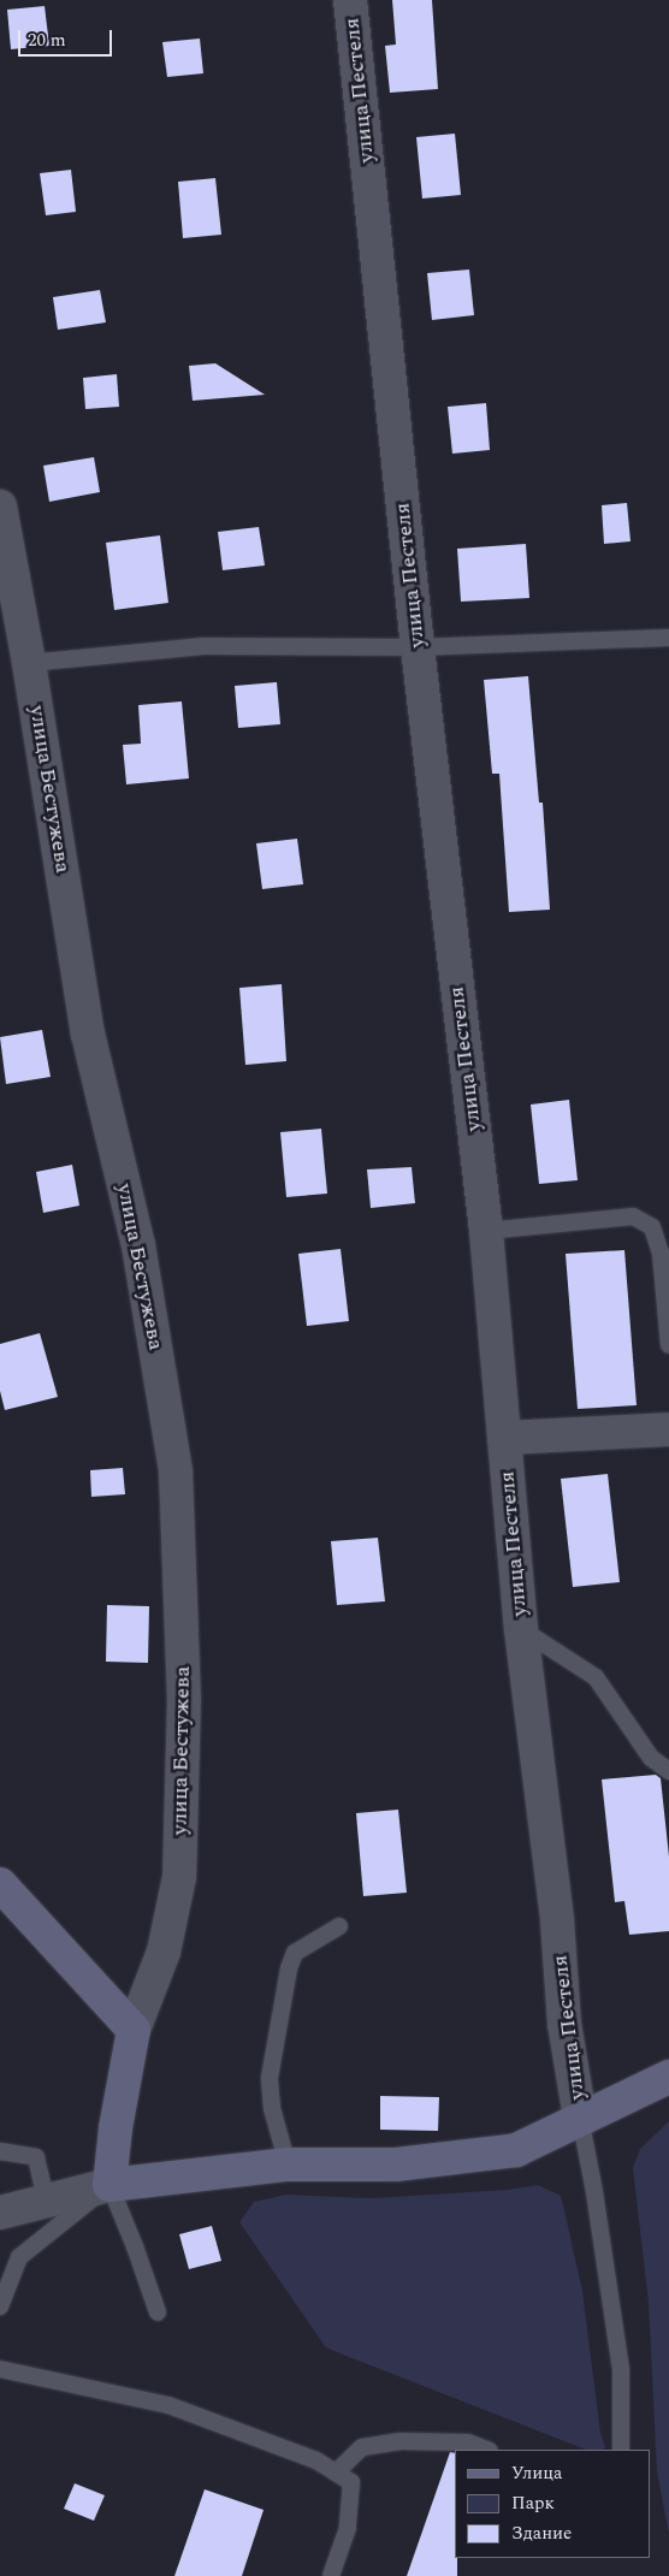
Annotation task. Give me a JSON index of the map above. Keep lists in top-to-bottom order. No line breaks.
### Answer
{"streets":{"main road":["улица Пестеля"],"street":["улица Бестужева"]},"legend":["Улица","Парк","Здание"],"scale_bar":"20 m"}
